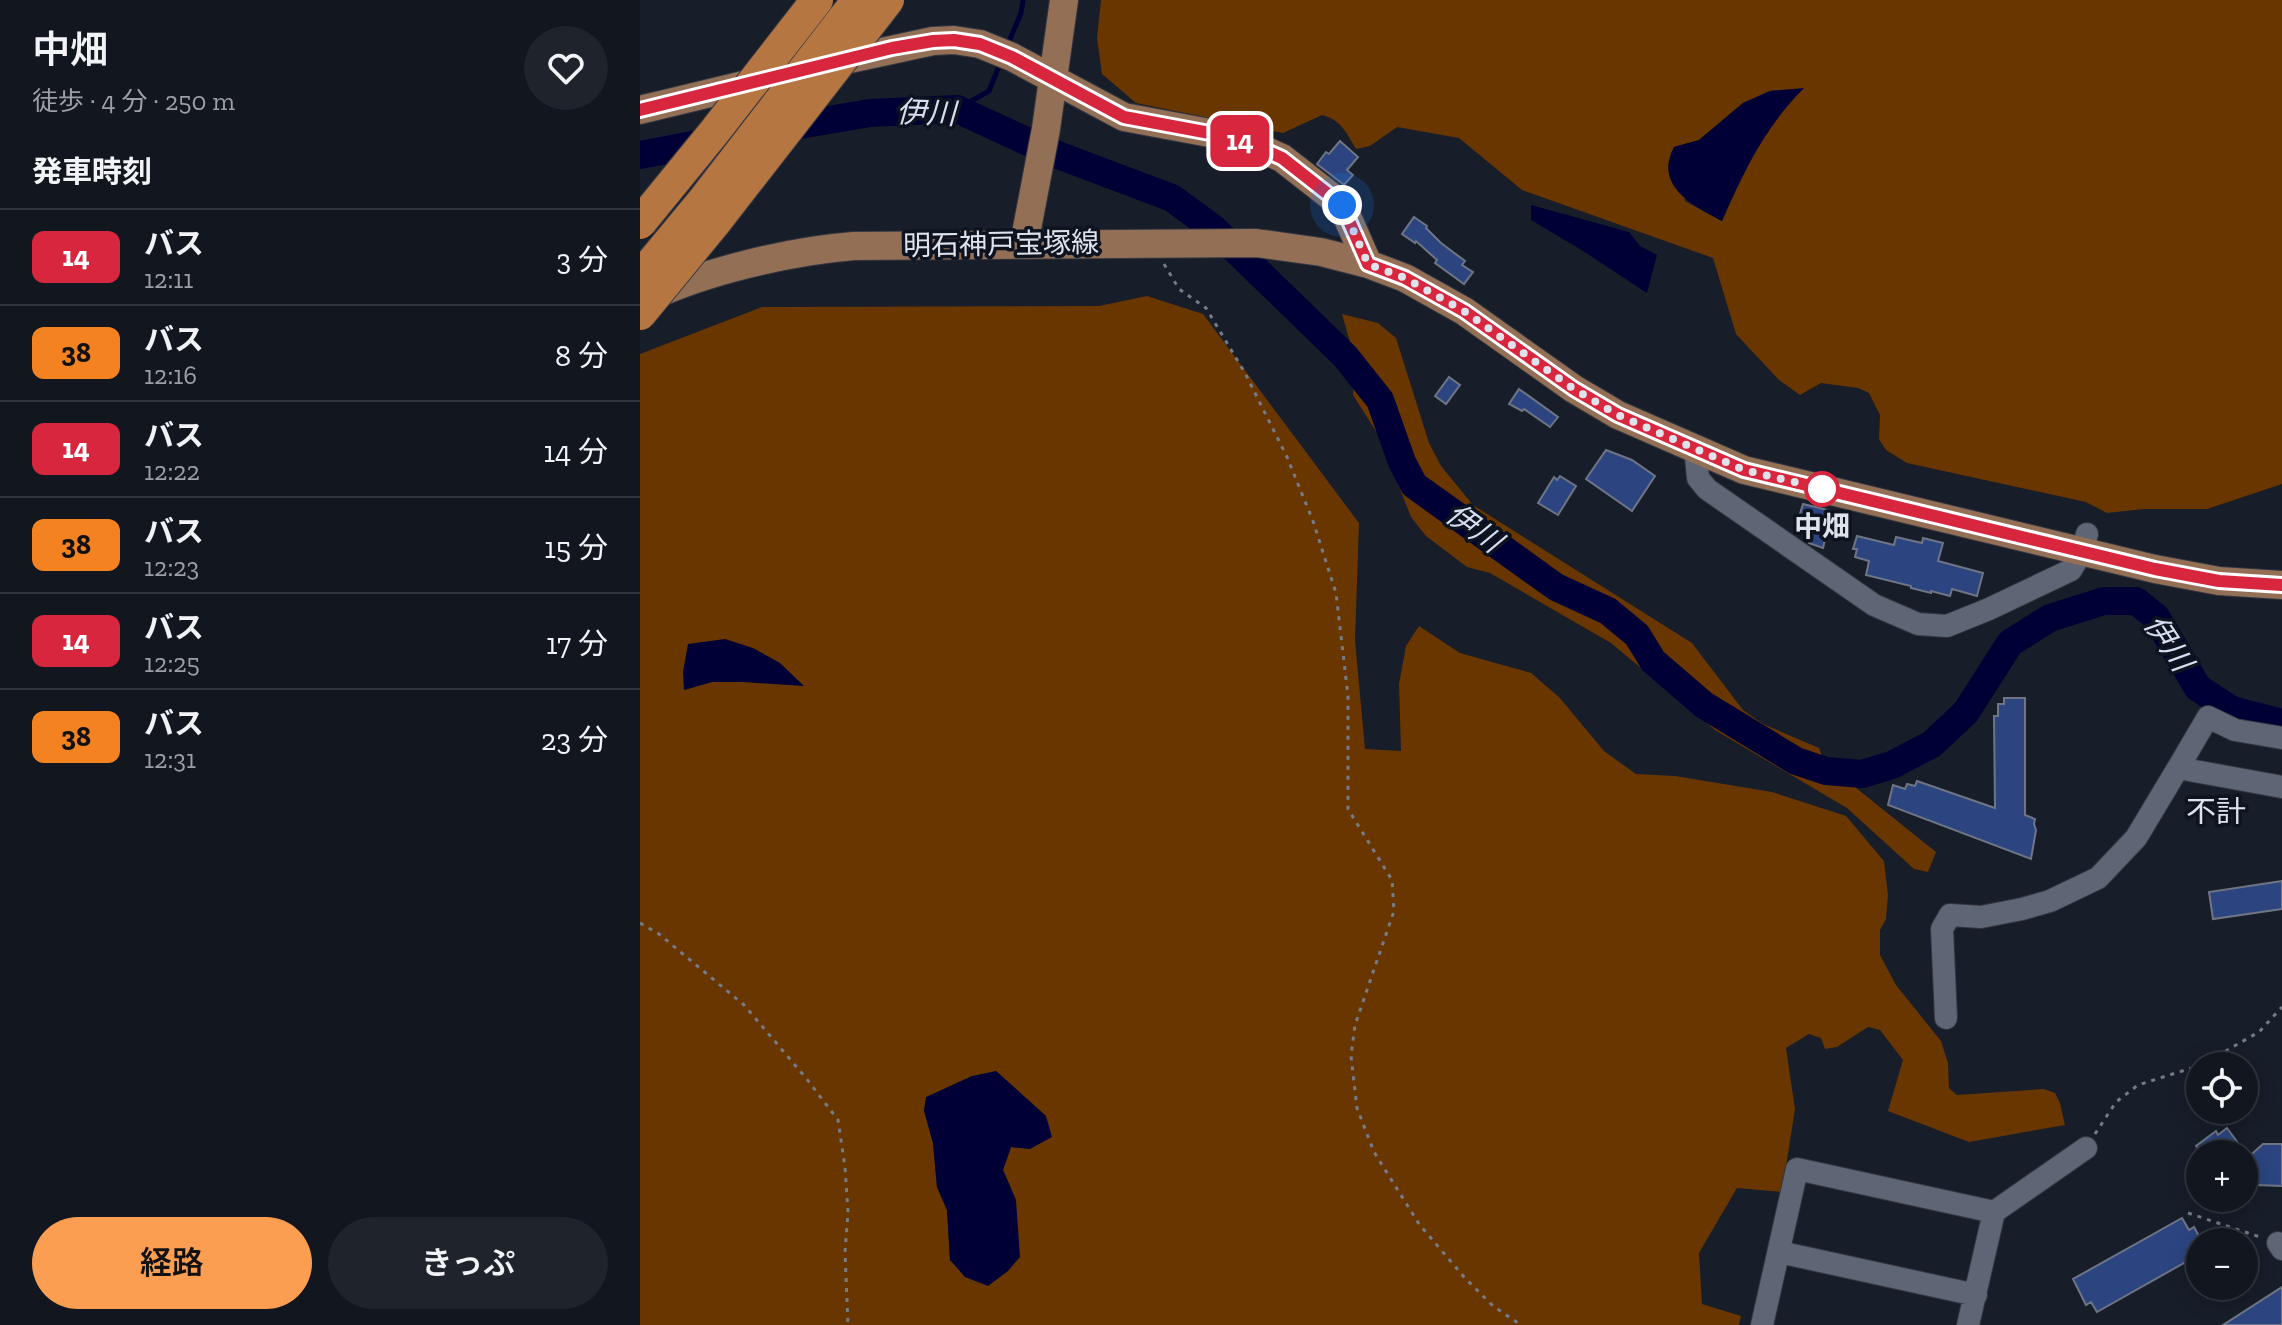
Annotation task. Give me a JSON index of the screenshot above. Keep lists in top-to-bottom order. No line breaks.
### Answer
{"streets":{"main road":["明石神戸宝塚線"]},"districts":["不計"],"water":["伊川"],"places":["中畑"],"lines":["bus line 14"],"page":{"heading":[["中畑","徒歩 · 4 分 · 250 m"],"発車時刻"],"on_map":"14","list":[{"mark":"14","name":"バス","note":"12:11","value":"3 分"},{"mark":"38","name":"バス","note":"12:16","value":"8 分"},{"mark":"14","name":"バス","note":"12:22","value":"14 分"},{"mark":"38","name":"バス","note":"12:23","value":"15 分"},{"mark":"14","name":"バス","note":"12:25","value":"17 分"},{"mark":"38","name":"バス","note":"12:31","value":"23 分"}],"map_buttons":["+","−"],"buttons":["経路","きっぷ"]}}
